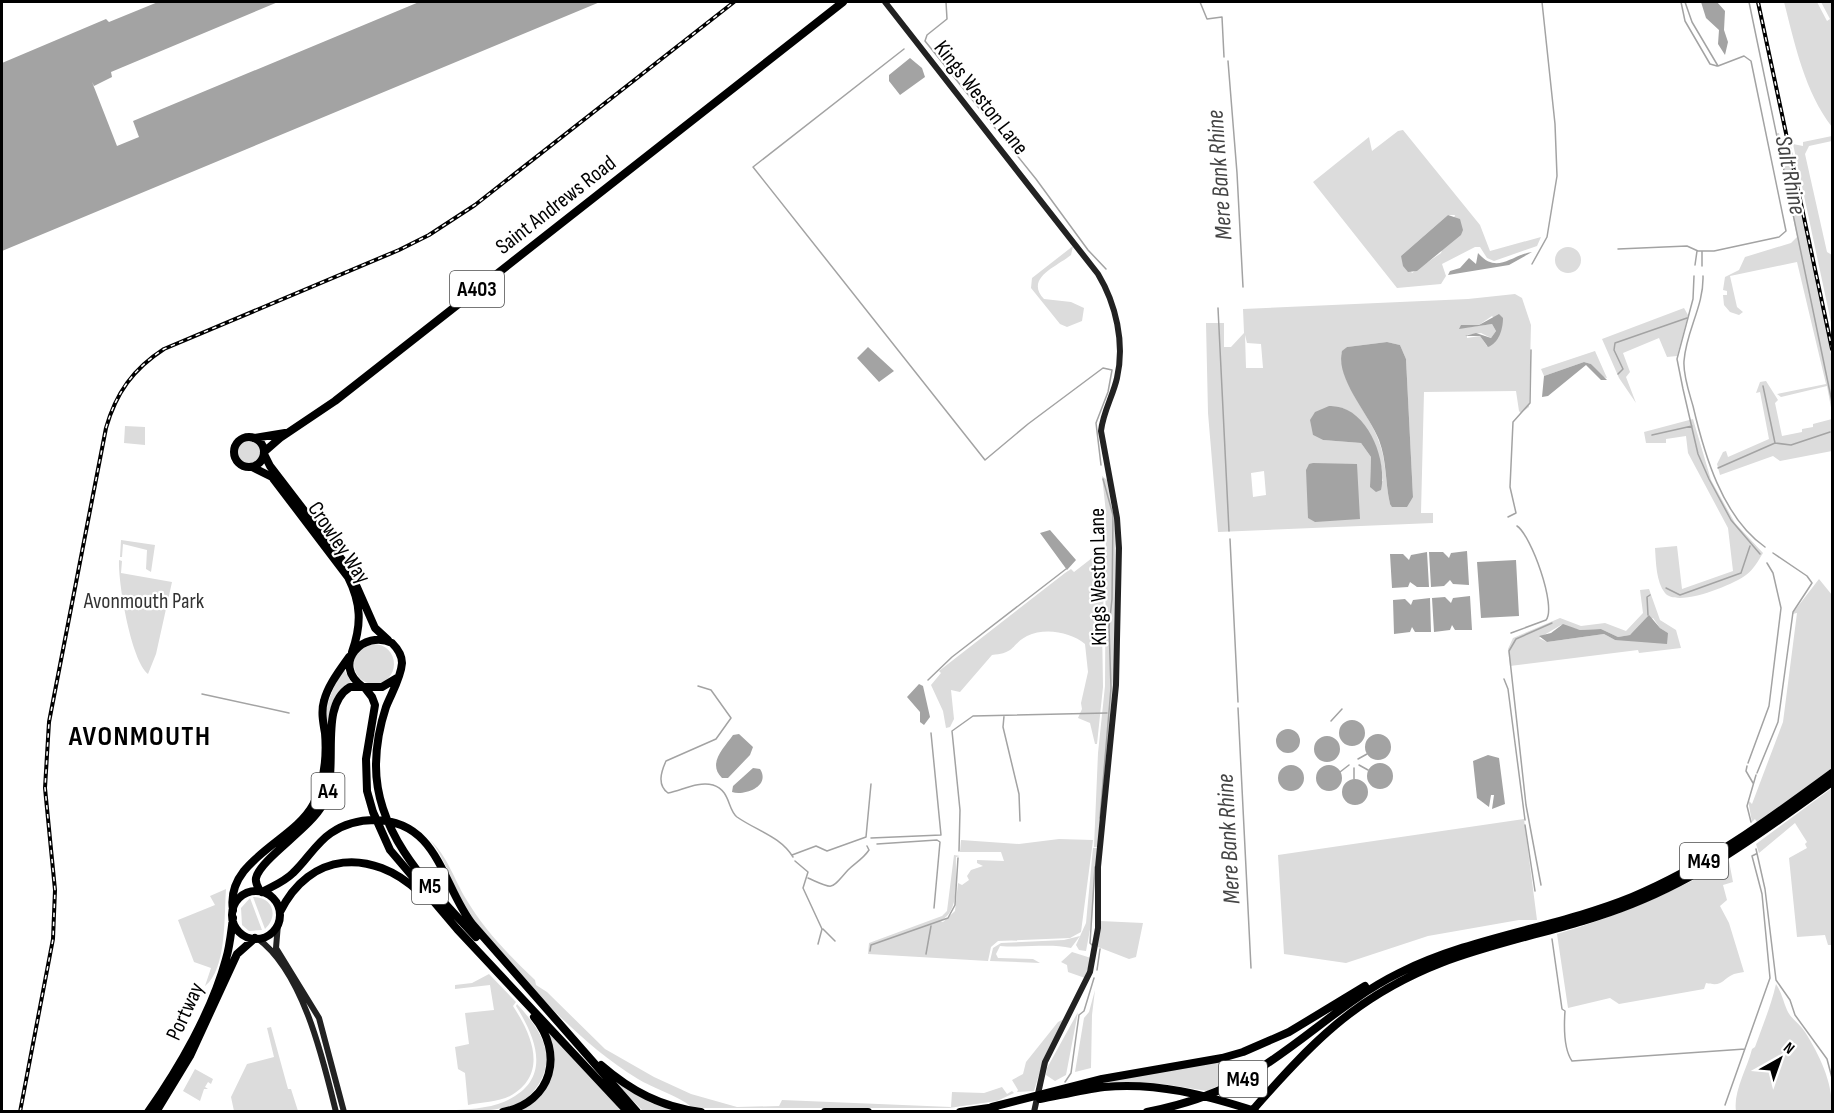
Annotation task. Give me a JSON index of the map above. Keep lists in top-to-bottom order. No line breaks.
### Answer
{"streets":{"highway":["Saint Andrews Road","A403","Crowley Way","A4","M49","M5","Portway"],"street":["Kings Weston Lane"]},"crossings":[["Saint Andrews Road","Crowley Way"],["Crowley Way","A4"],["Crowley Way","M5"],["A4","M5"],["A4","Portway"],["M5","Portway"]],"districts":["AVONMOUTH"],"water":["Mere Bank Rhine","Salt Rhine"],"parks":["Avonmouth Park"],"north":"top right"}
